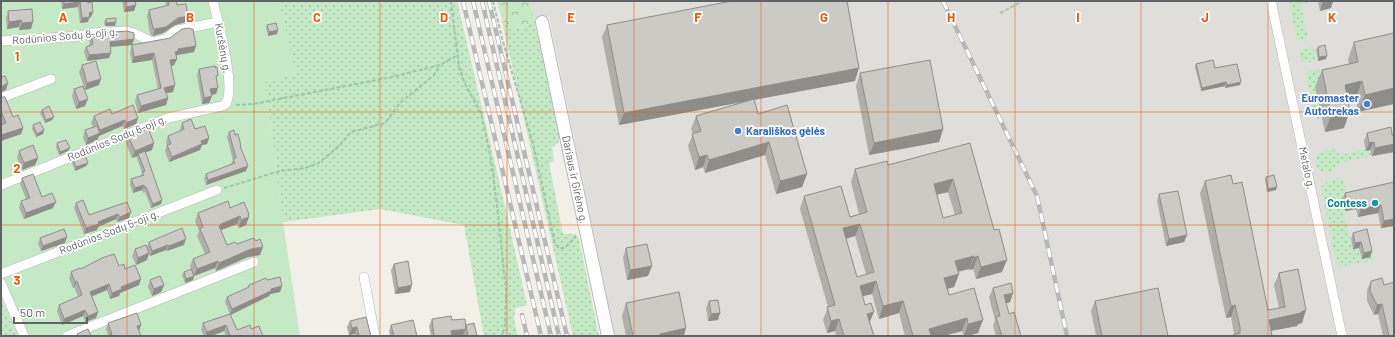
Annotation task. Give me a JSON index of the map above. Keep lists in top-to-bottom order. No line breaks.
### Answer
{"streets":{"street":["Rodūnios Sodų 8-oji g.","Kuršėnų g.","Rodūnios Sodų 6-oji g.","Metalo g.","Dariaus ir Girėno g.","Rodūnios Sodų 5-oji g."]},"crossings":[["Rodūnios Sodų 8-oji g.","Kuršėnų g."],["Kuršėnų g.","Rodūnios Sodų 6-oji g."]],"places":["Euromaster Autotrekas","Karališkos gėlės","Contess"],"scale_bar":"50 m","grid":{"columns":["A","B","C","D","E","F","G","H","I","J","K"],"rows":["1","2","3"]}}
